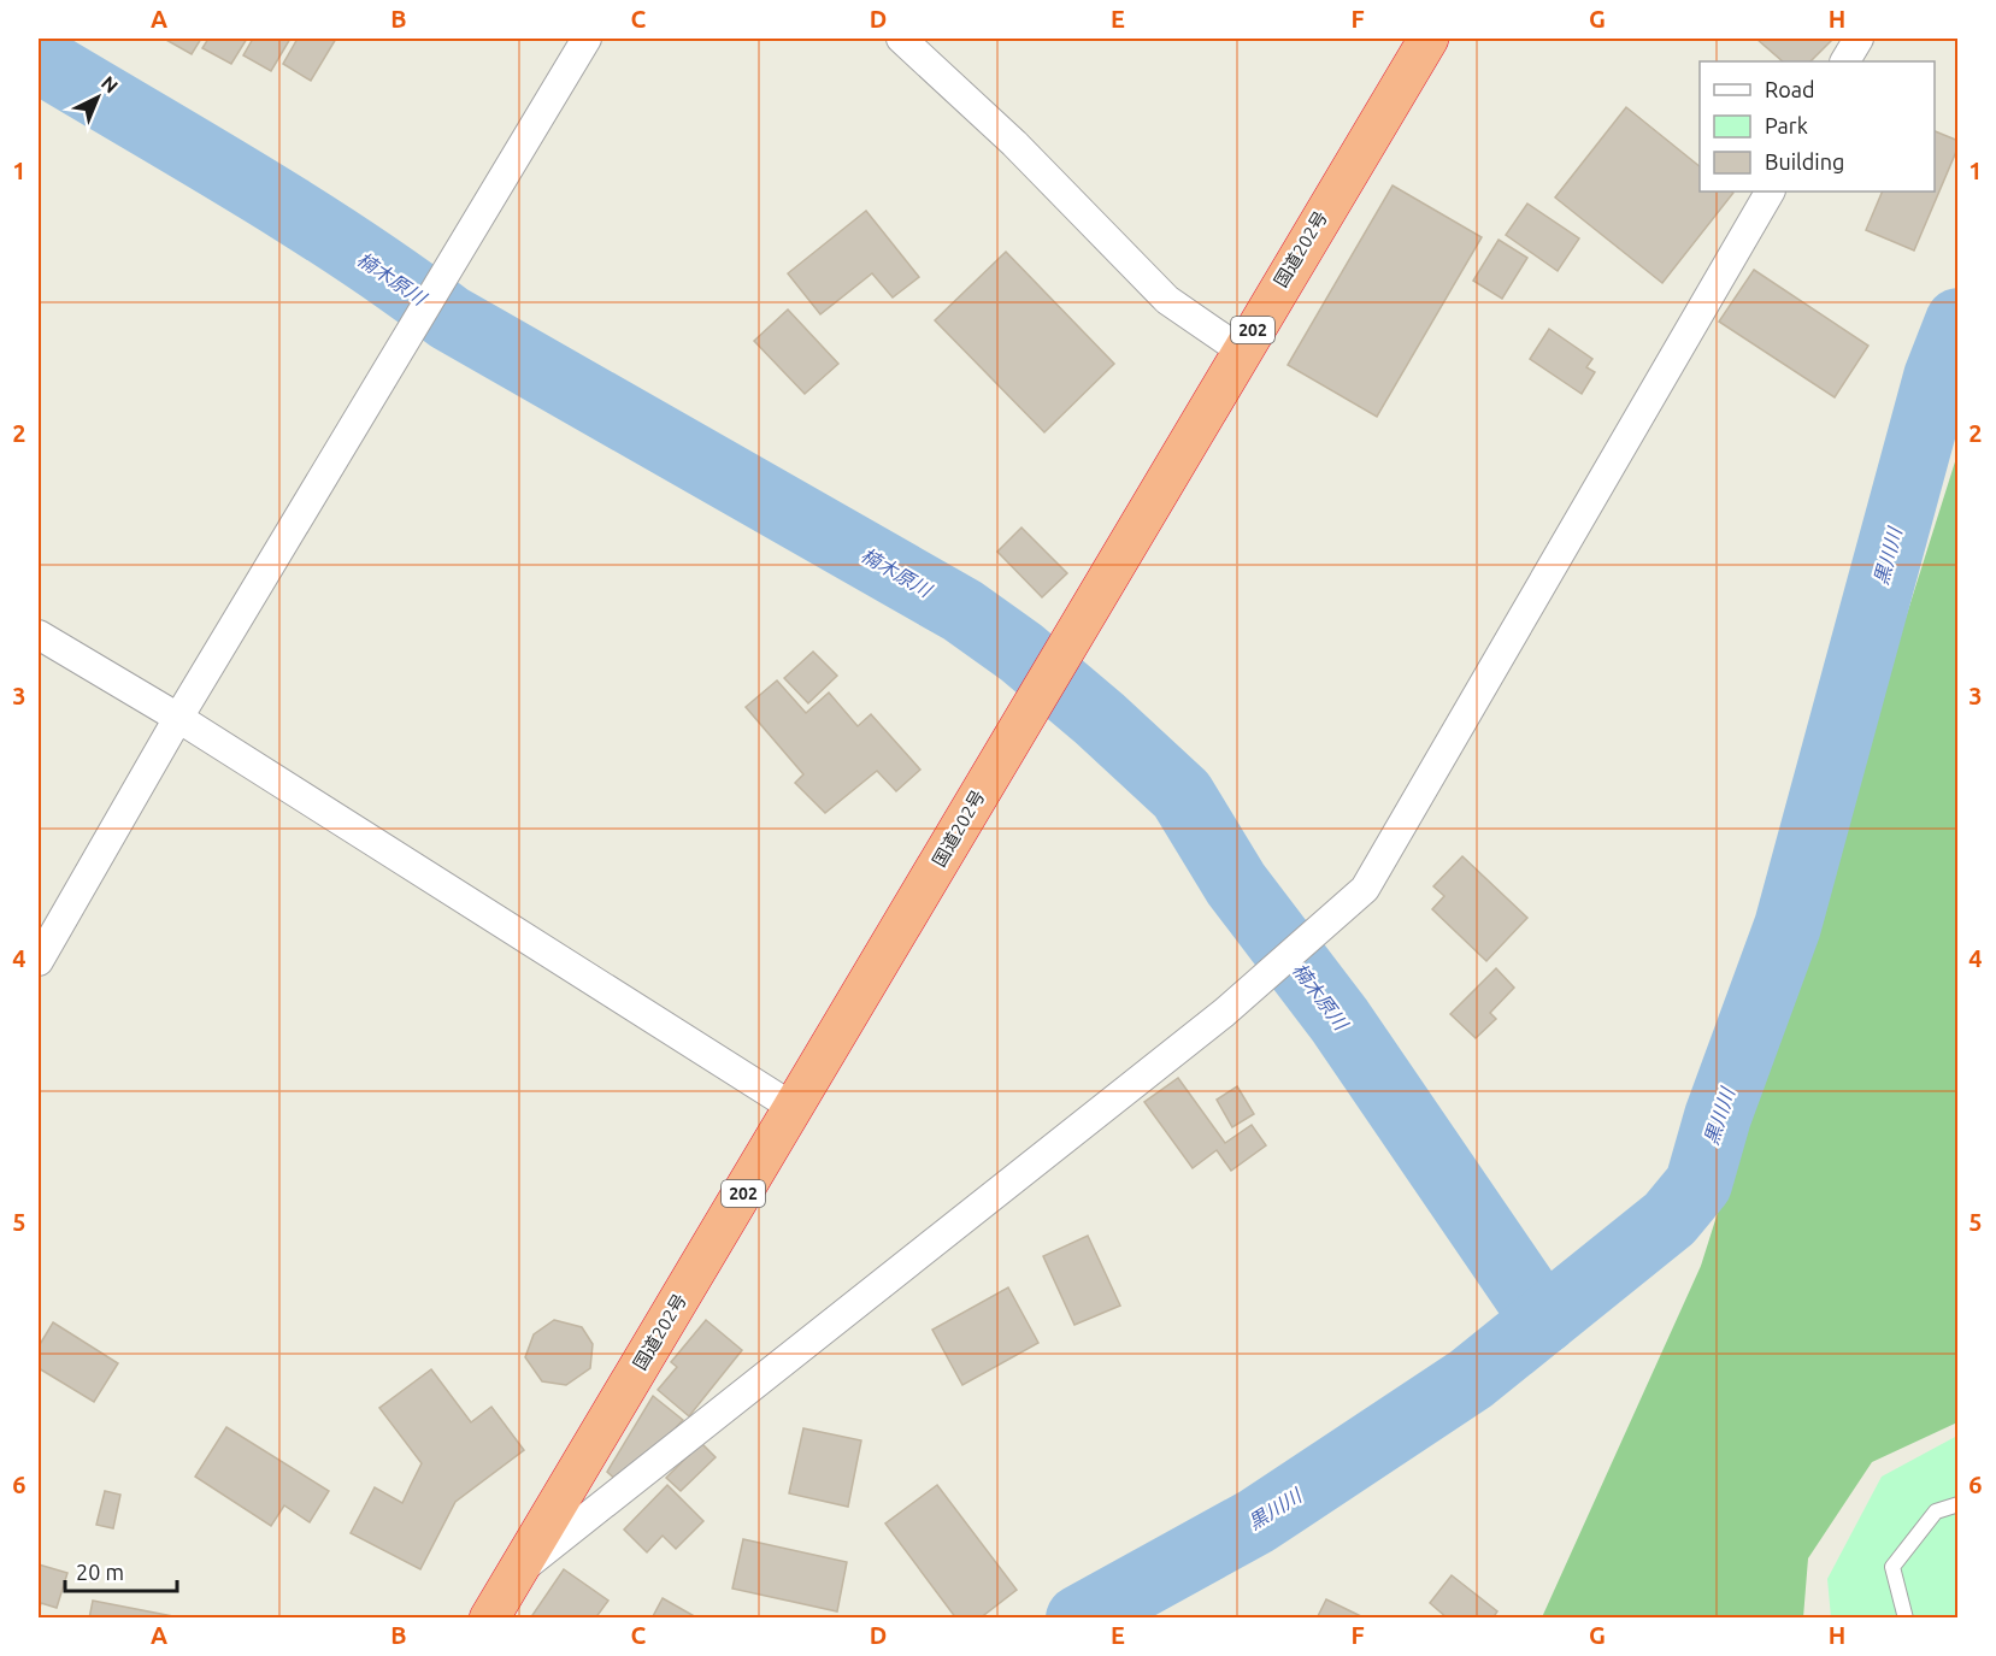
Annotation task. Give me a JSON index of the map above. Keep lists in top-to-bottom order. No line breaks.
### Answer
{"streets":{"highway":["国道202号","202"]},"water":["楠木原川","黒川川"],"legend":["Road","Park","Building"],"scale_bar":"20 m","north":"top right","grid":{"columns":["A","B","C","D","E","F","G","H"],"rows":["1","2","3","4","5","6"]}}
